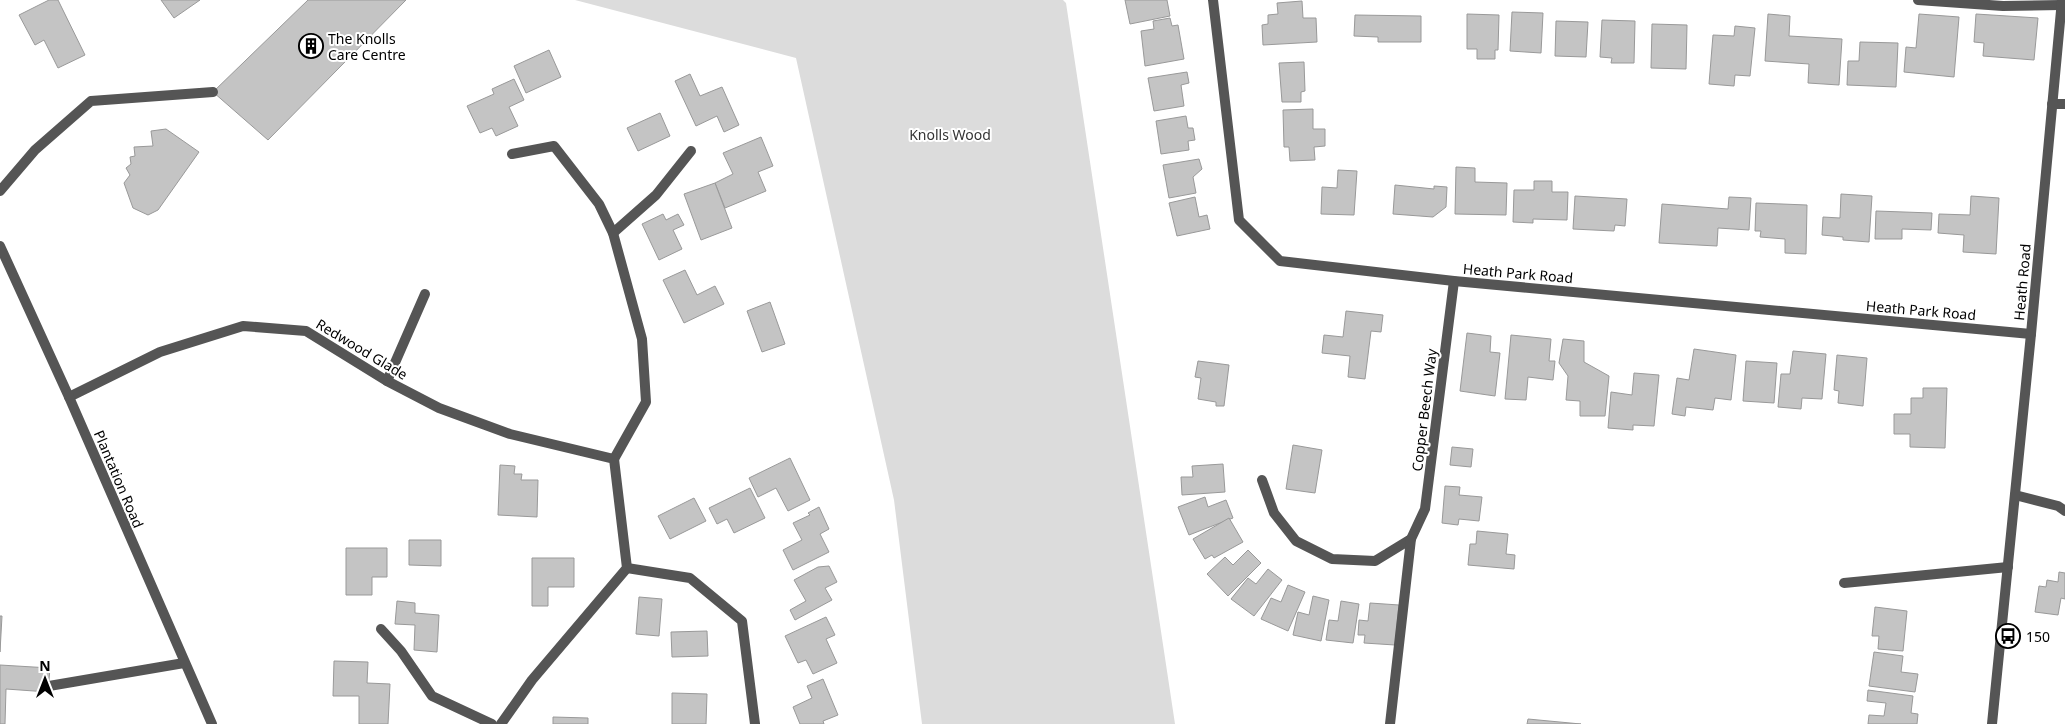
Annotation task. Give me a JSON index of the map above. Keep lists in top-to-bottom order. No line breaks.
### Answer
{"streets":{"street":["Heath Park Road","Heath Road","Redwood Glade","Copper Beech Way","Plantation Road"]},"crossings":[["Heath Park Road","Heath Road"],["Heath Park Road","Copper Beech Way"],["Redwood Glade","Plantation Road"]],"parks":["Knolls Wood"],"places":{"building":["The Knolls Care Centre"],"bus stop":["150"]},"north":"top"}
